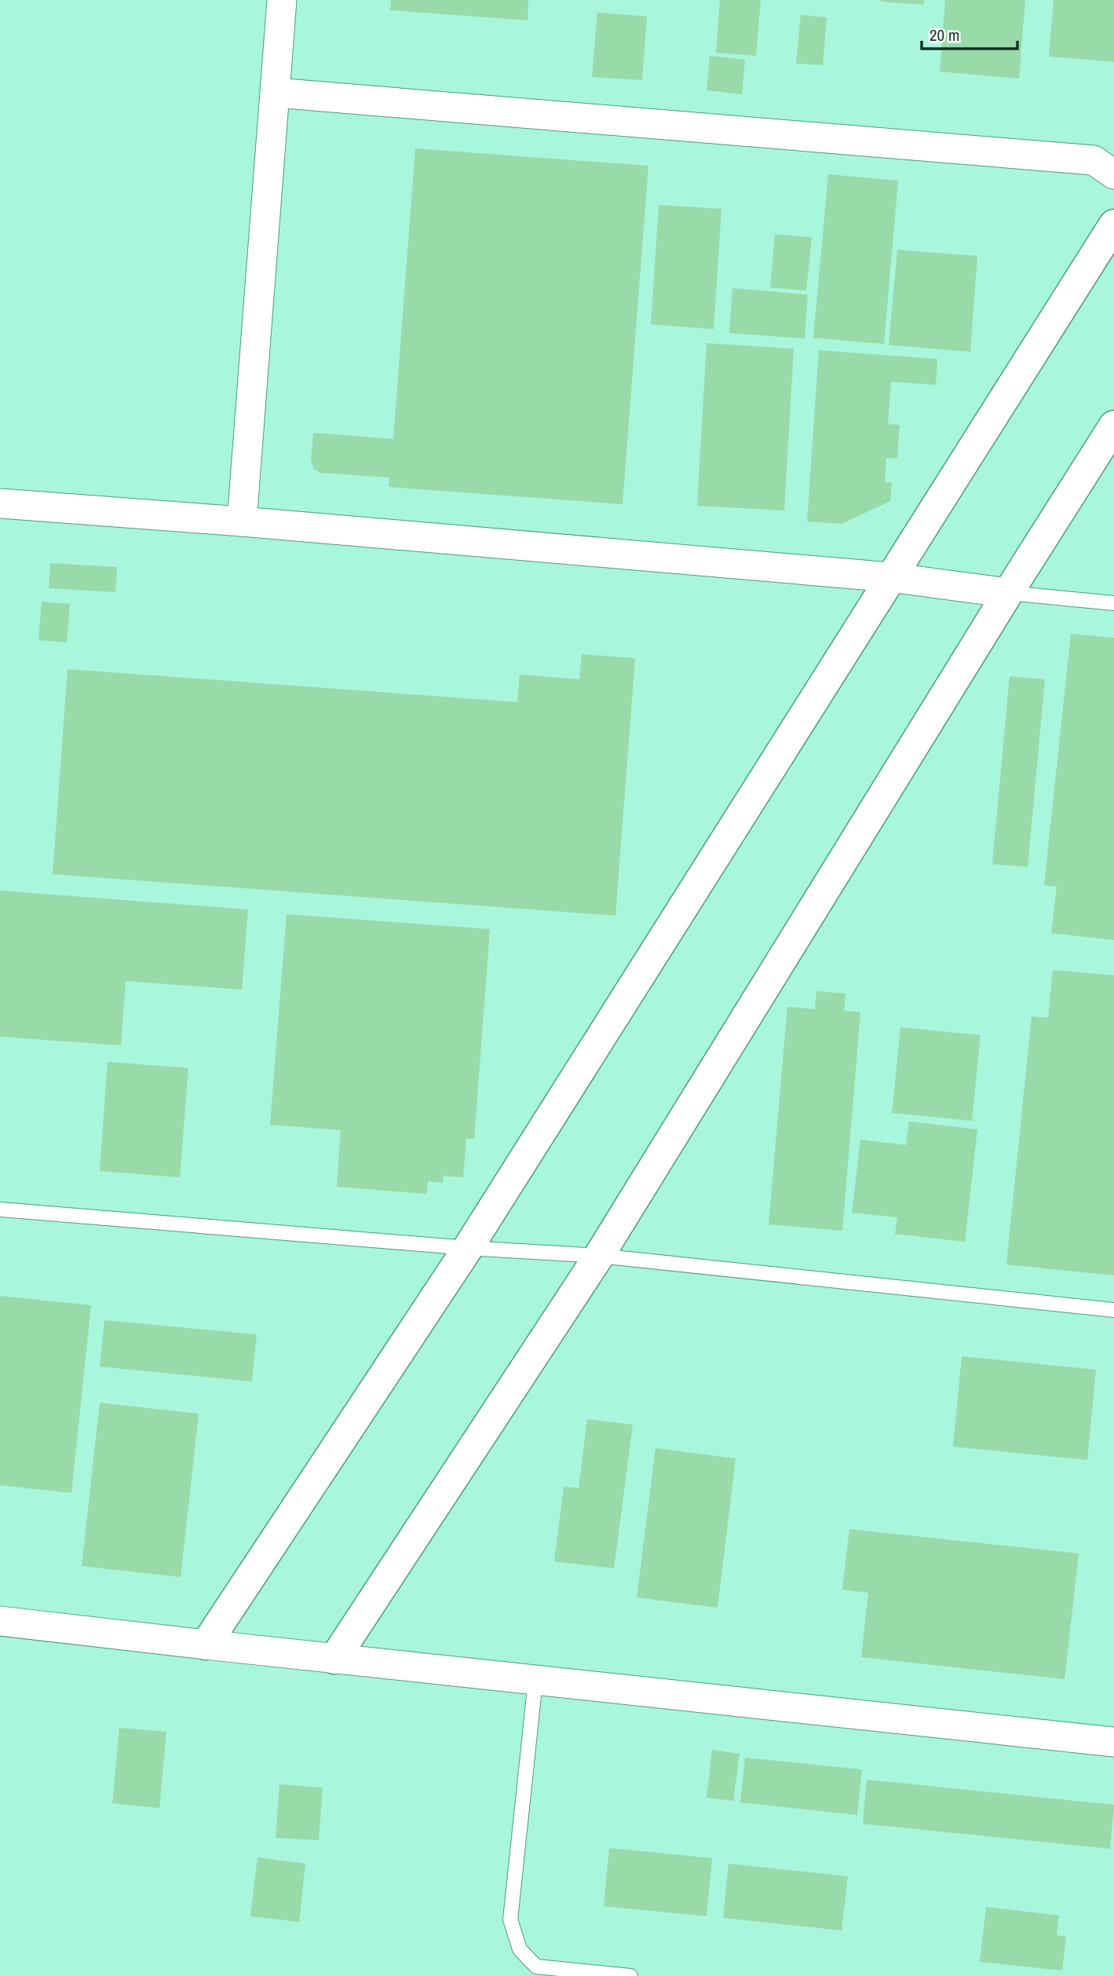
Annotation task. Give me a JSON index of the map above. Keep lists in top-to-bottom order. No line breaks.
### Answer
{"scale_bar":"20 m"}
